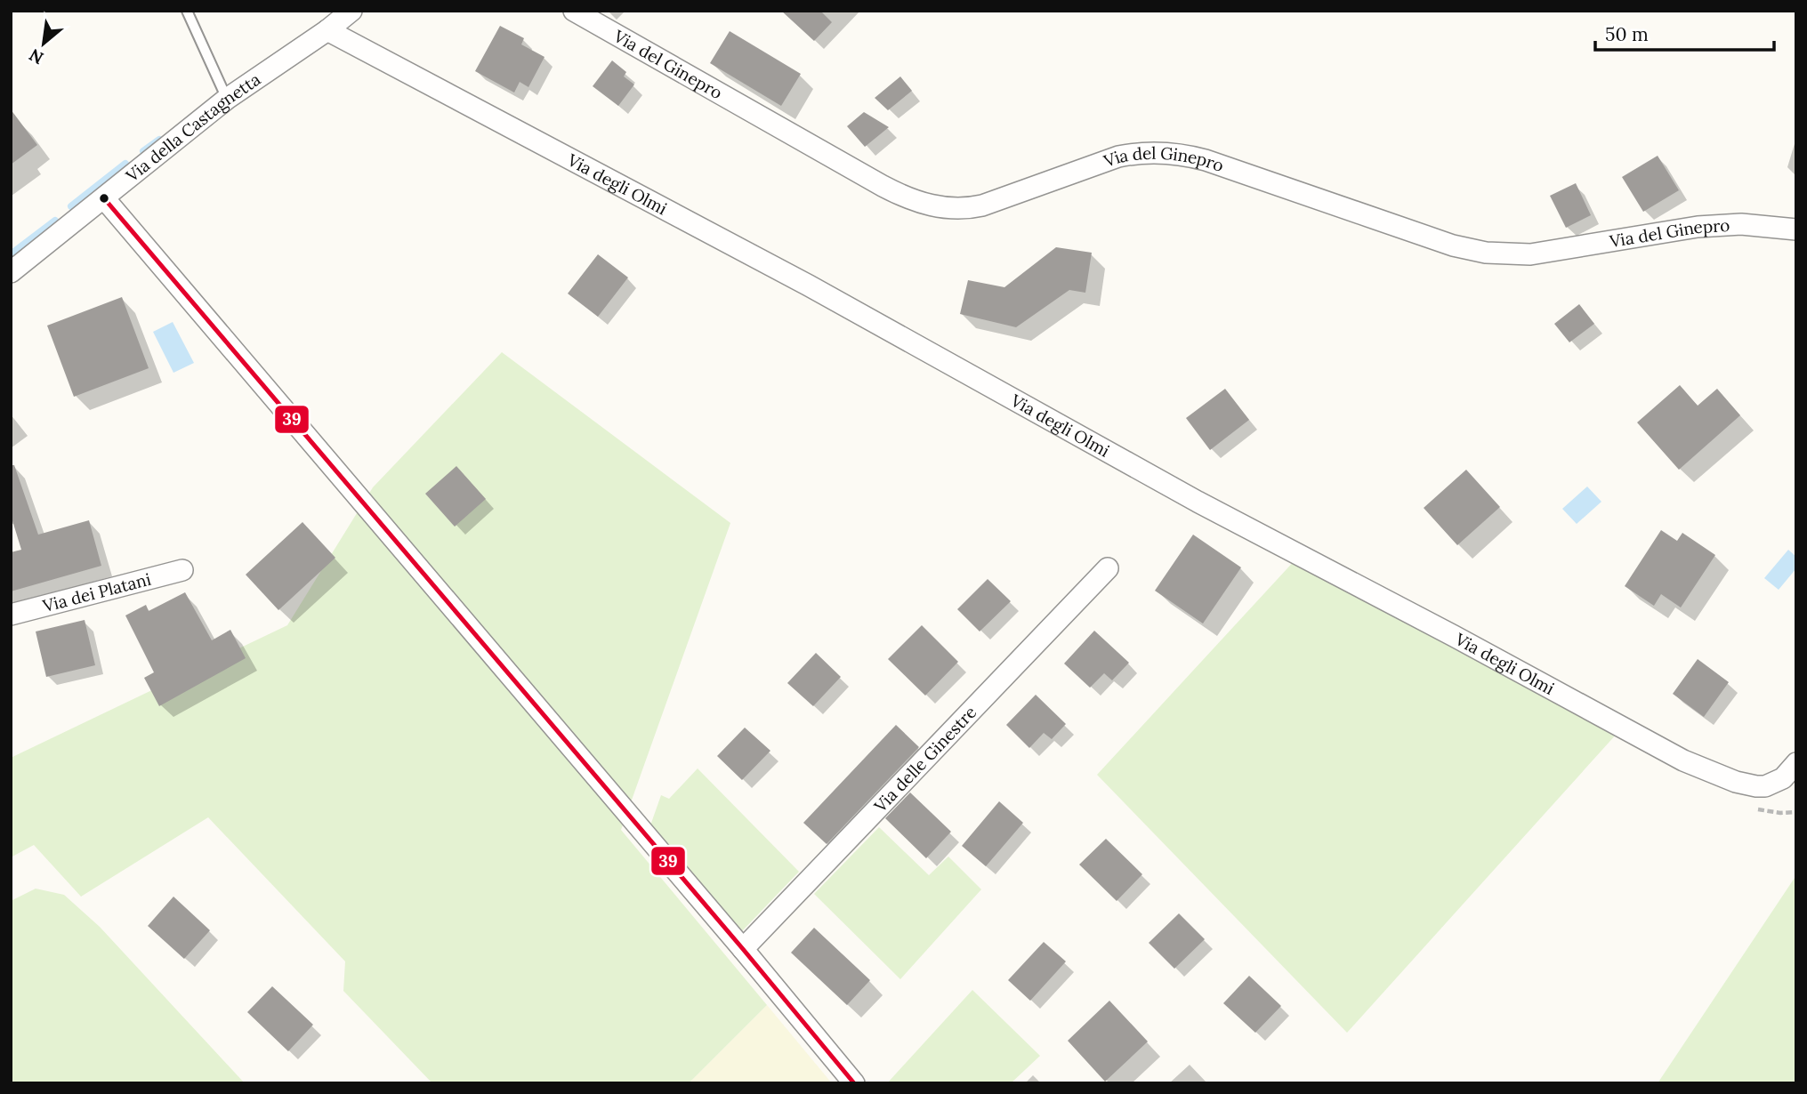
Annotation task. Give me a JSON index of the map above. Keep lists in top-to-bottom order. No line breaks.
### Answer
{"streets":{"street":["Via del Ginepro","Via della Castagnetta","Via degli Olmi","Via dei Platani","Via delle Ginestre"]},"crossings":[["Via della Castagnetta","Via degli Olmi"]],"lines":["transit line 39"],"scale_bar":"50 m","north":"bottom left"}
